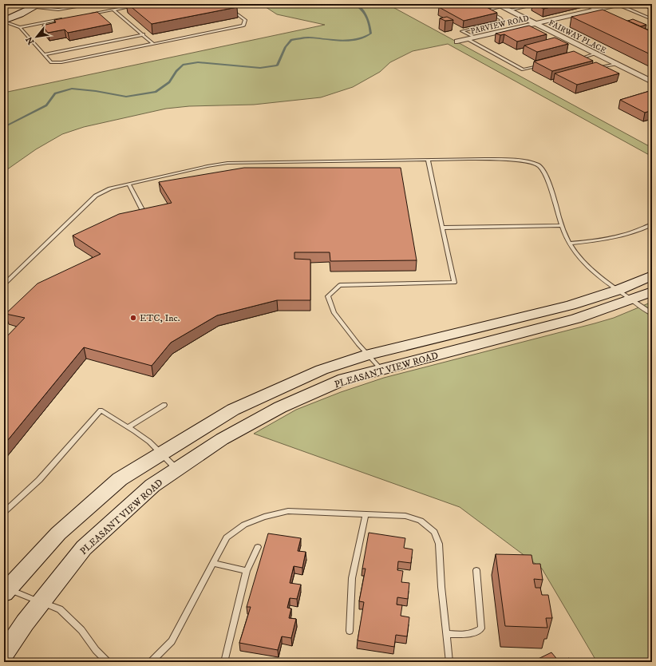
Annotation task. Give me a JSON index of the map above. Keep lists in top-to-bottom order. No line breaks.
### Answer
{"streets":{"street":["PARVIEW ROAD","FAIRWAY PLACE","PLEASANT VIEW ROAD"]},"crossings":[["PARVIEW ROAD","FAIRWAY PLACE"]],"places":["ETC, Inc."],"north":"bottom left"}
